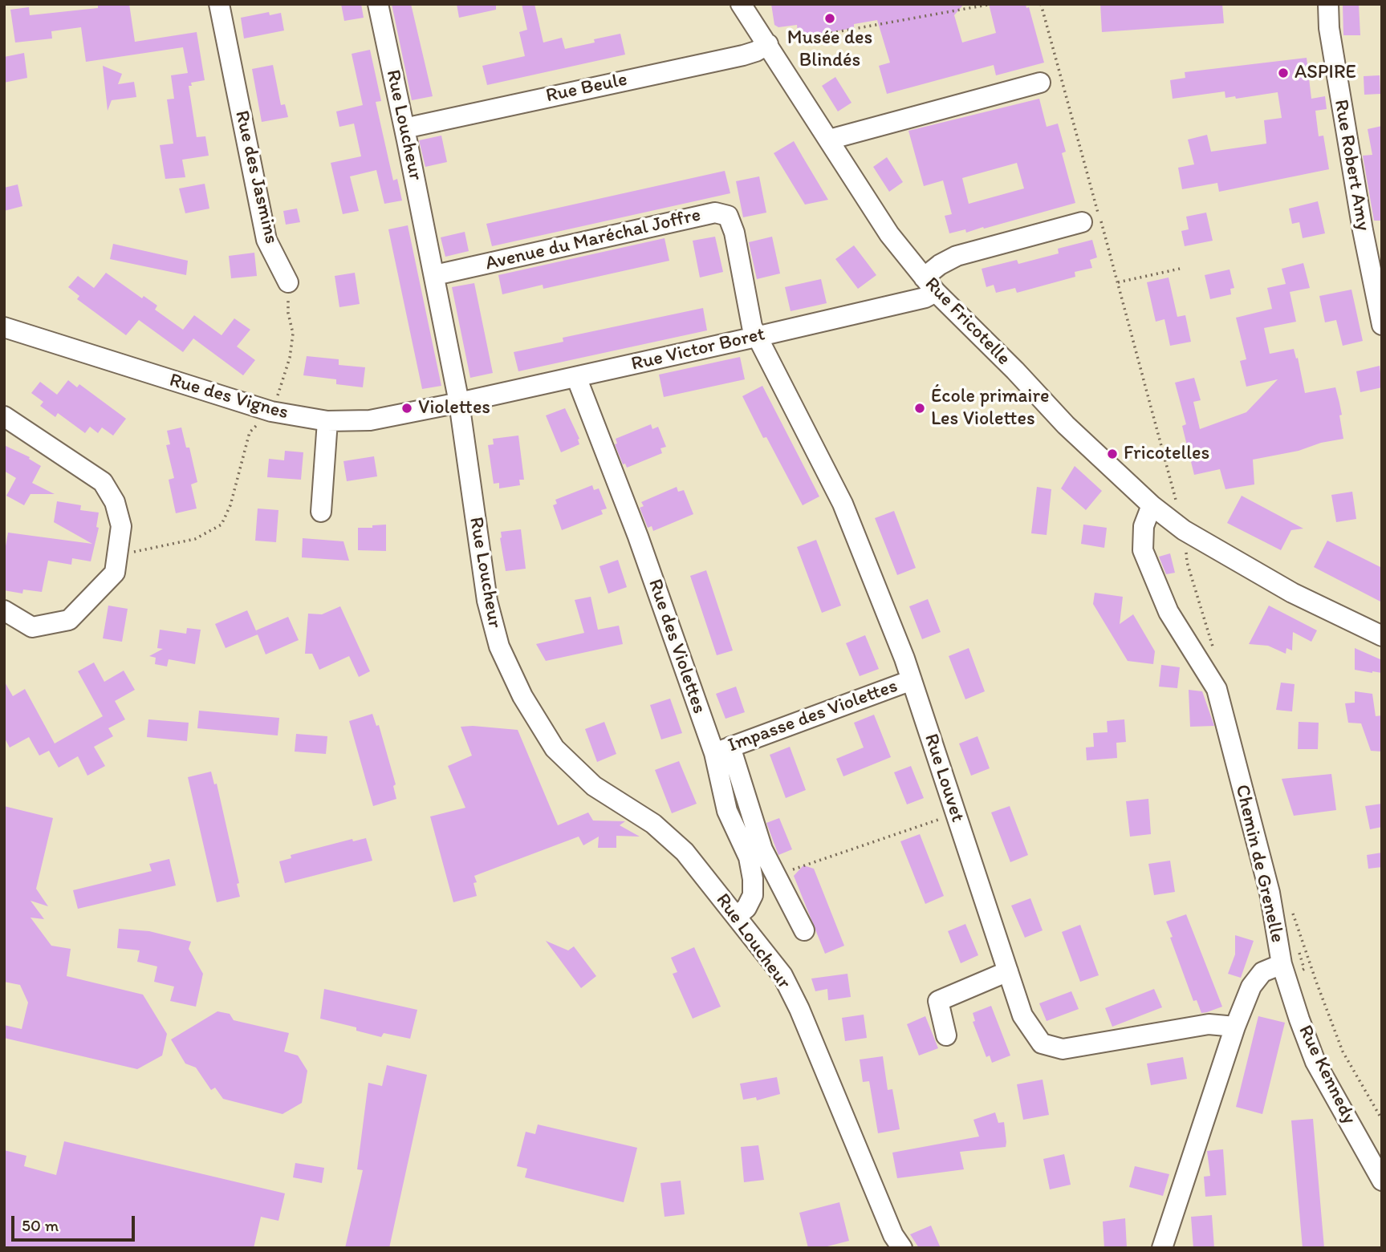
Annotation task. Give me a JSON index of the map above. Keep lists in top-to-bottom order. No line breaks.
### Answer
{"streets":{"street":["Rue Beule","Rue Loucheur","Rue Robert Amy","Rue des Jasmins","Avenue du Maréchal Joffre","Rue Fricotelle","Rue Victor Boret","Rue des Vignes","Rue des Violettes","Impasse des Violettes","Rue Louvet","Chemin de Grenelle","Rue Kennedy"]},"crossings":[["Rue Beule","Rue Loucheur"],["Rue Beule","Rue Fricotelle"],["Rue Loucheur","Avenue du Maréchal Joffre"],["Rue Loucheur","Rue Victor Boret"],["Rue Loucheur","Rue des Vignes"],["Rue Loucheur","Rue des Violettes"],["Avenue du Maréchal Joffre","Rue Victor Boret"],["Avenue du Maréchal Joffre","Rue Louvet"],["Rue Fricotelle","Rue Victor Boret"],["Rue Fricotelle","Chemin de Grenelle"],["Rue Victor Boret","Rue des Vignes"],["Rue Victor Boret","Rue des Violettes"],["Rue Victor Boret","Rue Louvet"],["Rue des Violettes","Impasse des Violettes"],["Impasse des Violettes","Rue Louvet"],["Rue Louvet","Chemin de Grenelle"],["Chemin de Grenelle","Rue Kennedy"]],"places":["Musée des Blindés","ASPIRE","Violettes","École primaire Les Violettes","Fricotelles"],"scale_bar":"50 m"}
